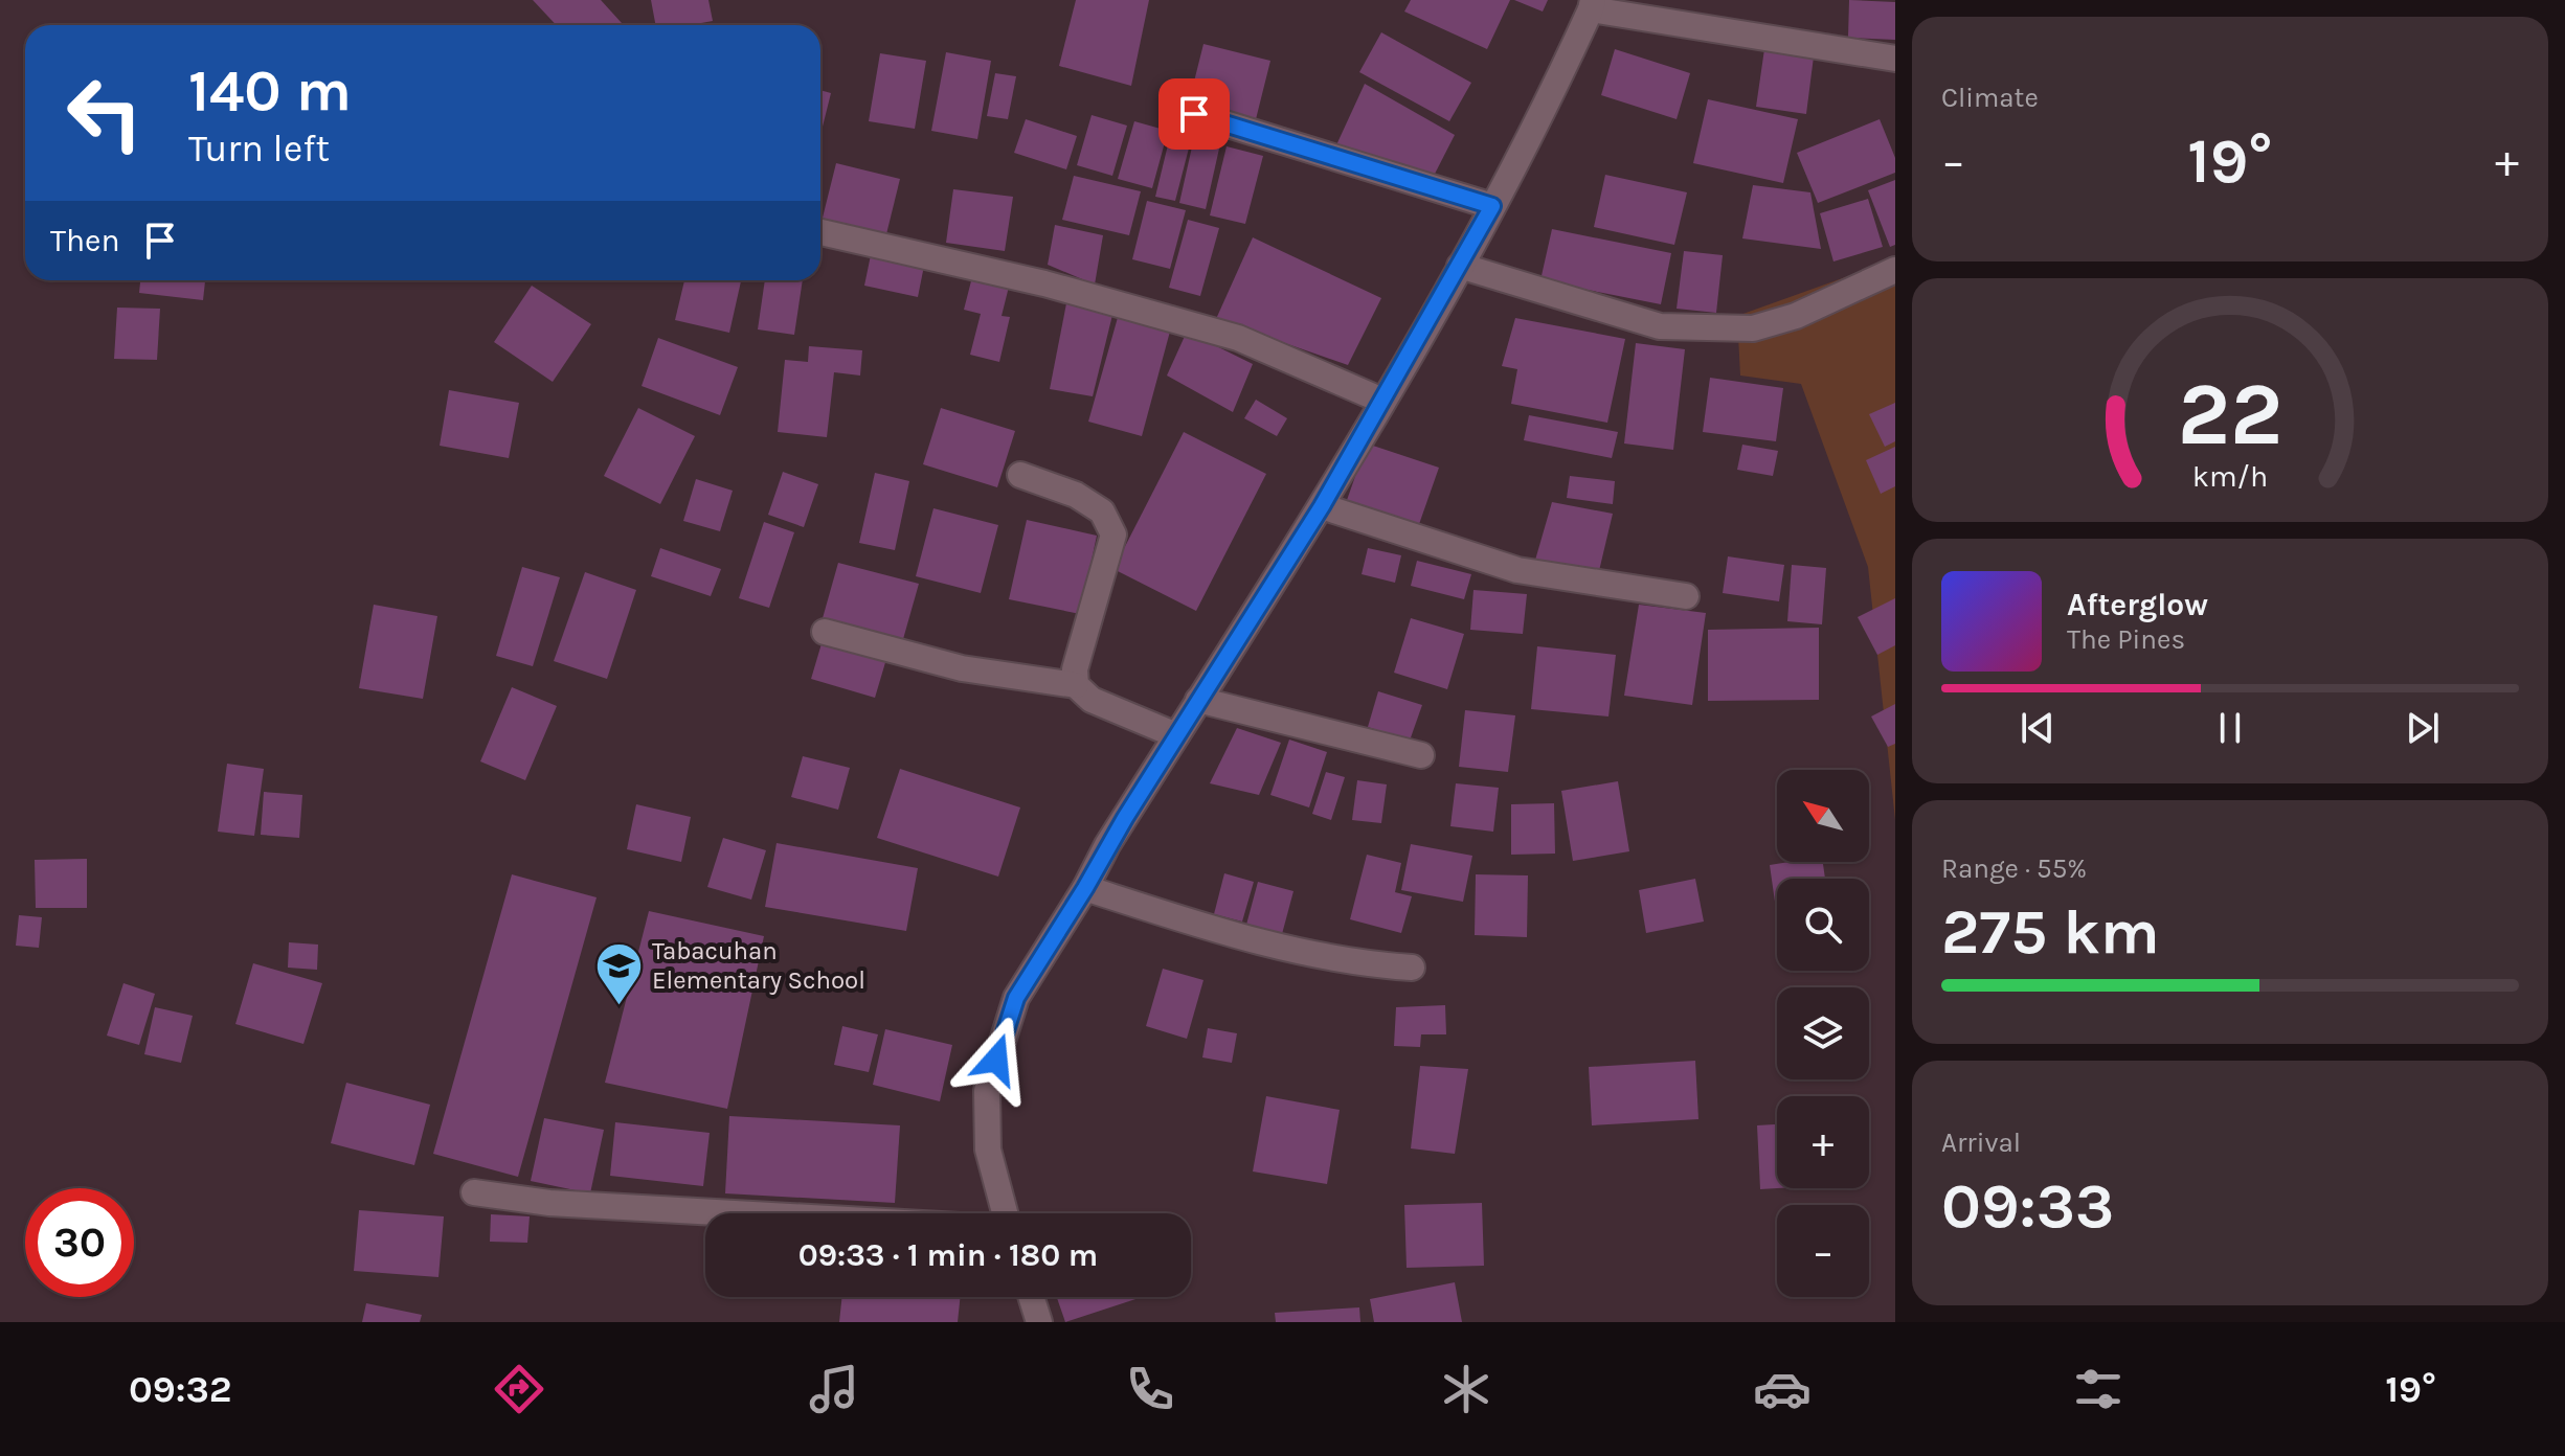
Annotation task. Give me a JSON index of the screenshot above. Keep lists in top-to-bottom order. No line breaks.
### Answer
{"places":{"school or university":["Tabacuhan Elementary School"]},"north":"top left","page":{"tile":["Climate",["Range · 55%","275 km"],["Arrival","09:33"]],"turn":["140 m","Turn left"],"heat":["−","19°","+"],"then":"Then","song":["Afterglow","The Pines"],"map_buttons":["+","−"],"limit":"30","trip":"09:33 · 1 min · 180 m","tabs":["09:32","19°"],"gauge":["22","km/h"]}}
